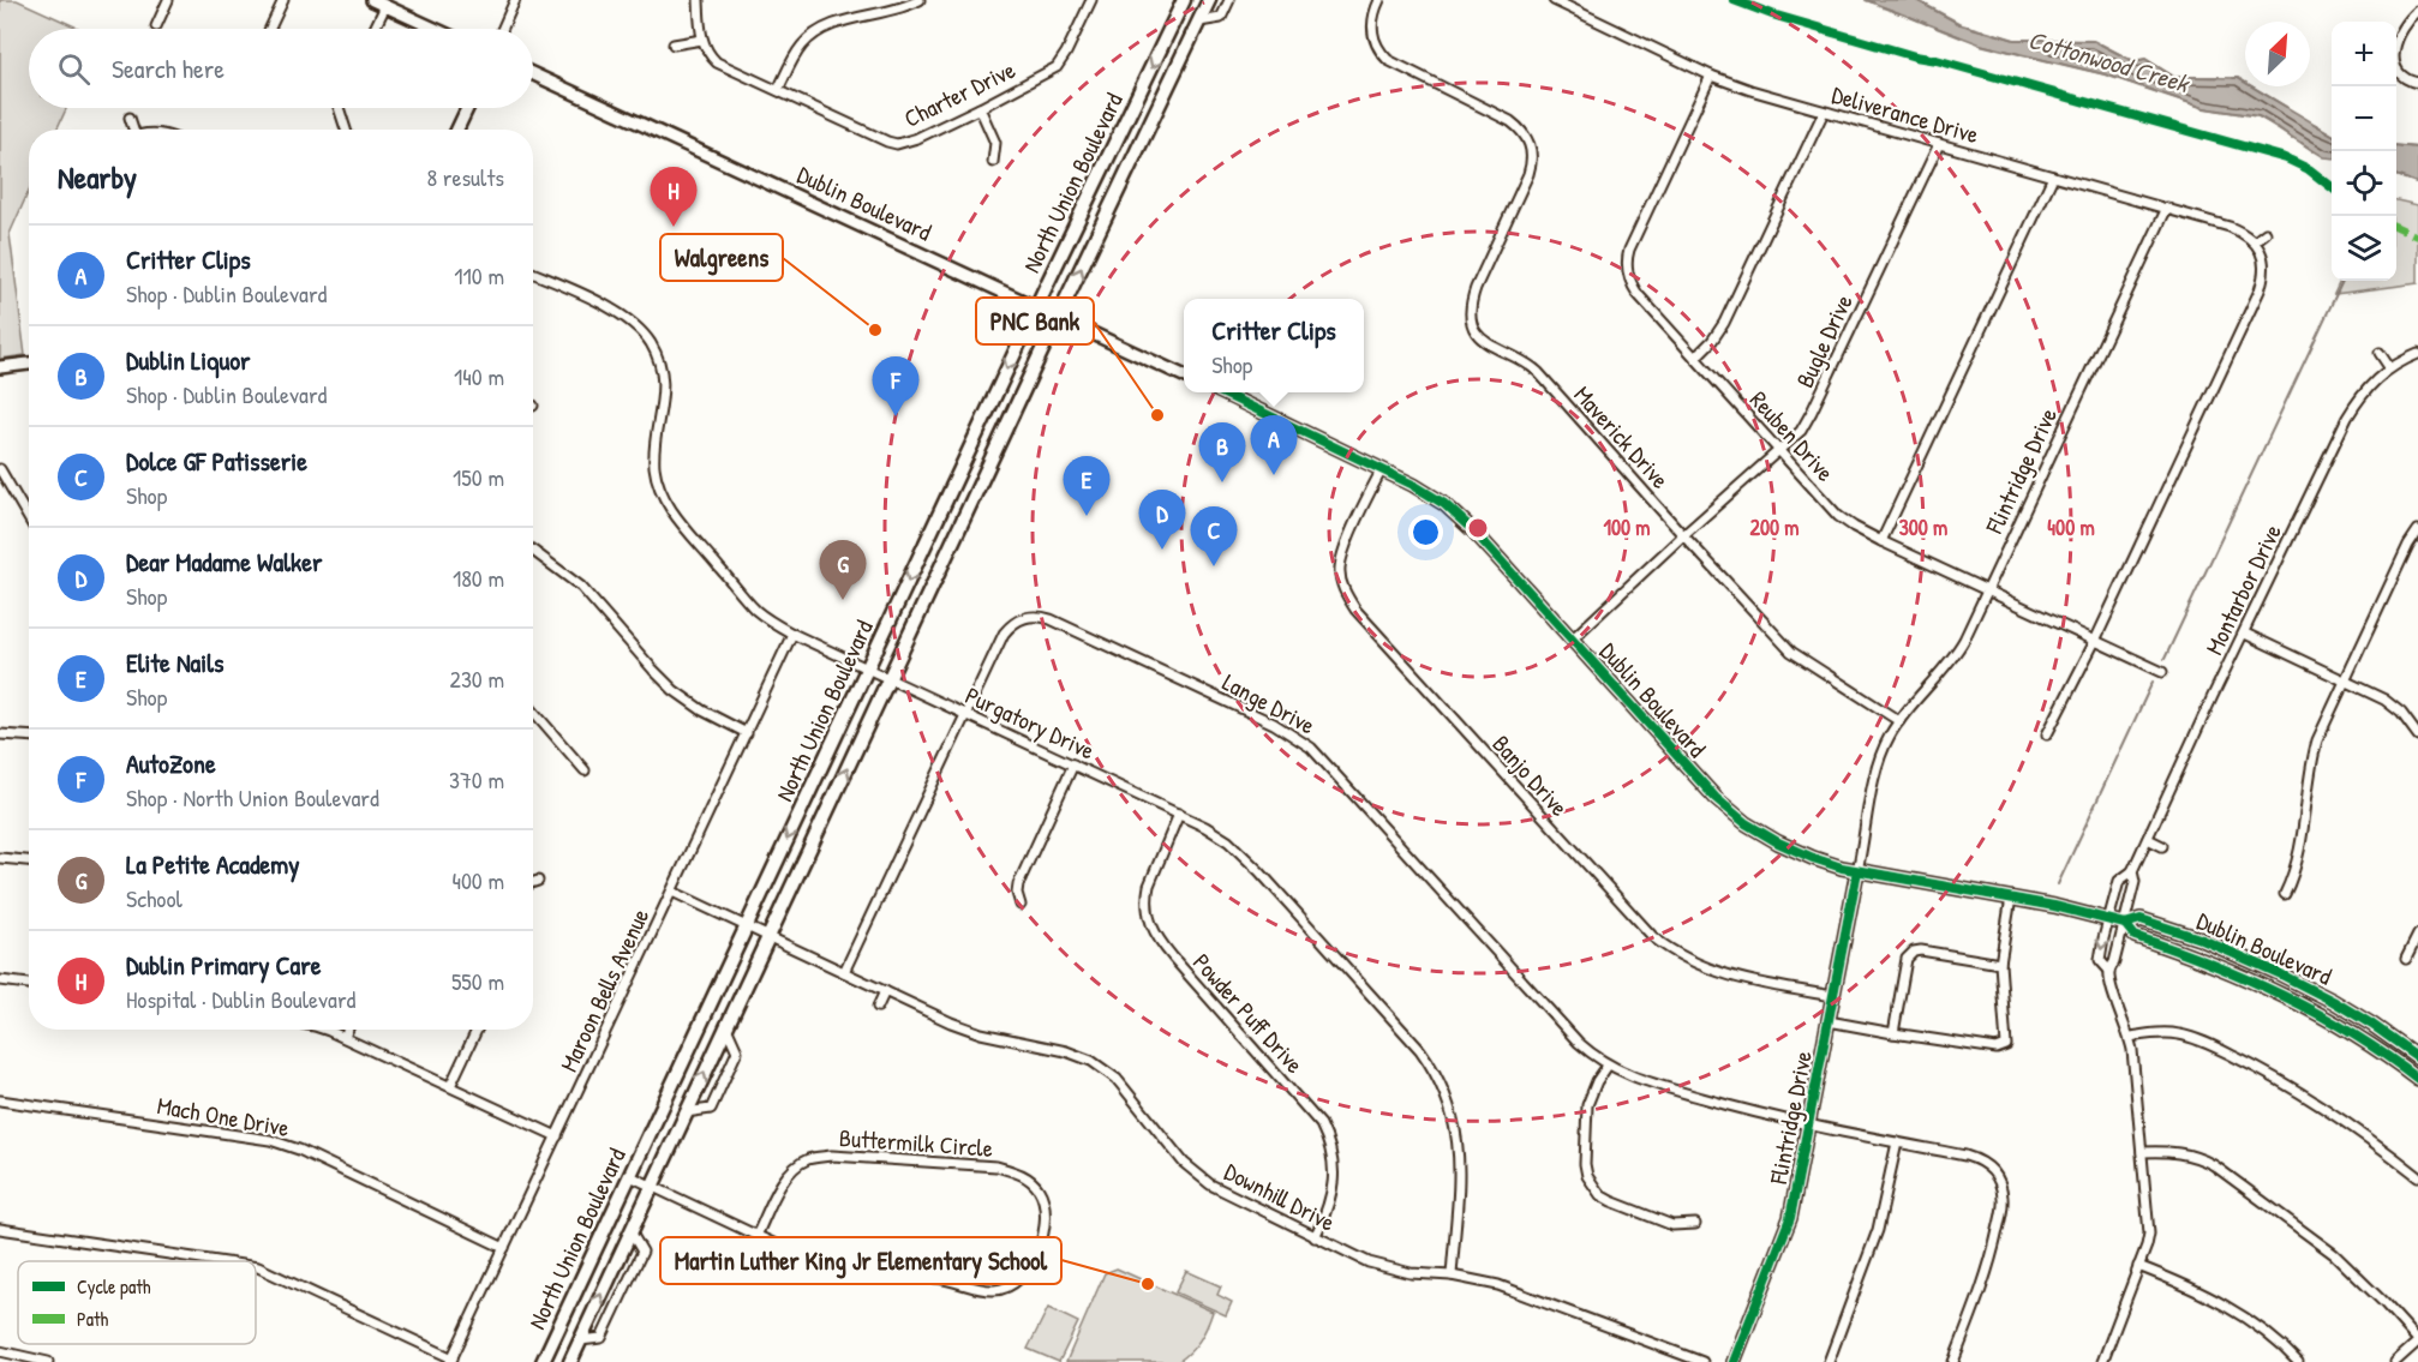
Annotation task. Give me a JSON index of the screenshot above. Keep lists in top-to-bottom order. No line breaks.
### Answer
{"streets":{"main road":["North Union Boulevard","Dublin Boulevard","Flintridge Drive"],"street":["Charter Drive","Deliverance Drive","Bugle Drive","Reuben Drive","Maverick Drive","Montarbor Drive","Lange Drive","Purgatory Drive","Banjo Drive","Maroon Bells Avenue","Powder Puff Drive","Mach One Drive","Buttermilk Circle","Downhill Drive"]},"crossings":[["Deliverance Drive","Bugle Drive"],["Deliverance Drive","Reuben Drive"],["Deliverance Drive","Flintridge Drive"],["North Union Boulevard","Dublin Boulevard"],["North Union Boulevard","Purgatory Drive"],["North Union Boulevard","Buttermilk Circle"],["North Union Boulevard","Downhill Drive"],["Dublin Boulevard","Bugle Drive"],["Dublin Boulevard","Flintridge Drive"],["Dublin Boulevard","Montarbor Drive"],["Dublin Boulevard","Banjo Drive"],["Bugle Drive","Reuben Drive"],["Bugle Drive","Maverick Drive"],["Reuben Drive","Flintridge Drive"],["Maverick Drive","Flintridge Drive"],["Flintridge Drive","Lange Drive"],["Flintridge Drive","Banjo Drive"],["Lange Drive","Purgatory Drive"],["Lange Drive","Downhill Drive"],["Purgatory Drive","Maroon Bells Avenue"],["Purgatory Drive","Powder Puff Drive"],["Purgatory Drive","Downhill Drive"],["Maroon Bells Avenue","Mach One Drive"],["Maroon Bells Avenue","Downhill Drive"],["Powder Puff Drive","Downhill Drive"]],"water":["Cottonwood Creek"],"places":["Walgreens","PNC Bank","Martin Luther King Jr Elementary School"],"legend":["Cycle path","Path"],"north":"top right","page":{"map_buttons":["+","−"],"search":"Search here","heading":["Nearby","8 results"],"pins":["H","F","A","B","E","D","C","G"],"list":[{"mark":"A","name":"Critter Clips","note":"Shop · Dublin Boulevard","value":"110 m"},{"mark":"B","name":"Dublin Liquor","note":"Shop · Dublin Boulevard","value":"140 m"},{"mark":"C","name":"Dolce GF Patisserie","note":"Shop","value":"150 m"},{"mark":"D","name":"Dear Madame Walker","note":"Shop","value":"180 m"},{"mark":"E","name":"Elite Nails","note":"Shop","value":"230 m"},{"mark":"F","name":"AutoZone","note":"Shop · North Union Boulevard","value":"370 m"},{"mark":"G","name":"La Petite Academy","note":"School","value":"400 m"},{"mark":"H","name":"Dublin Primary Care","note":"Hospital · Dublin Boulevard","value":"550 m"}],"popup":["Critter Clips","Shop"]},"rings":["100 m","200 m","300 m","400 m"]}
